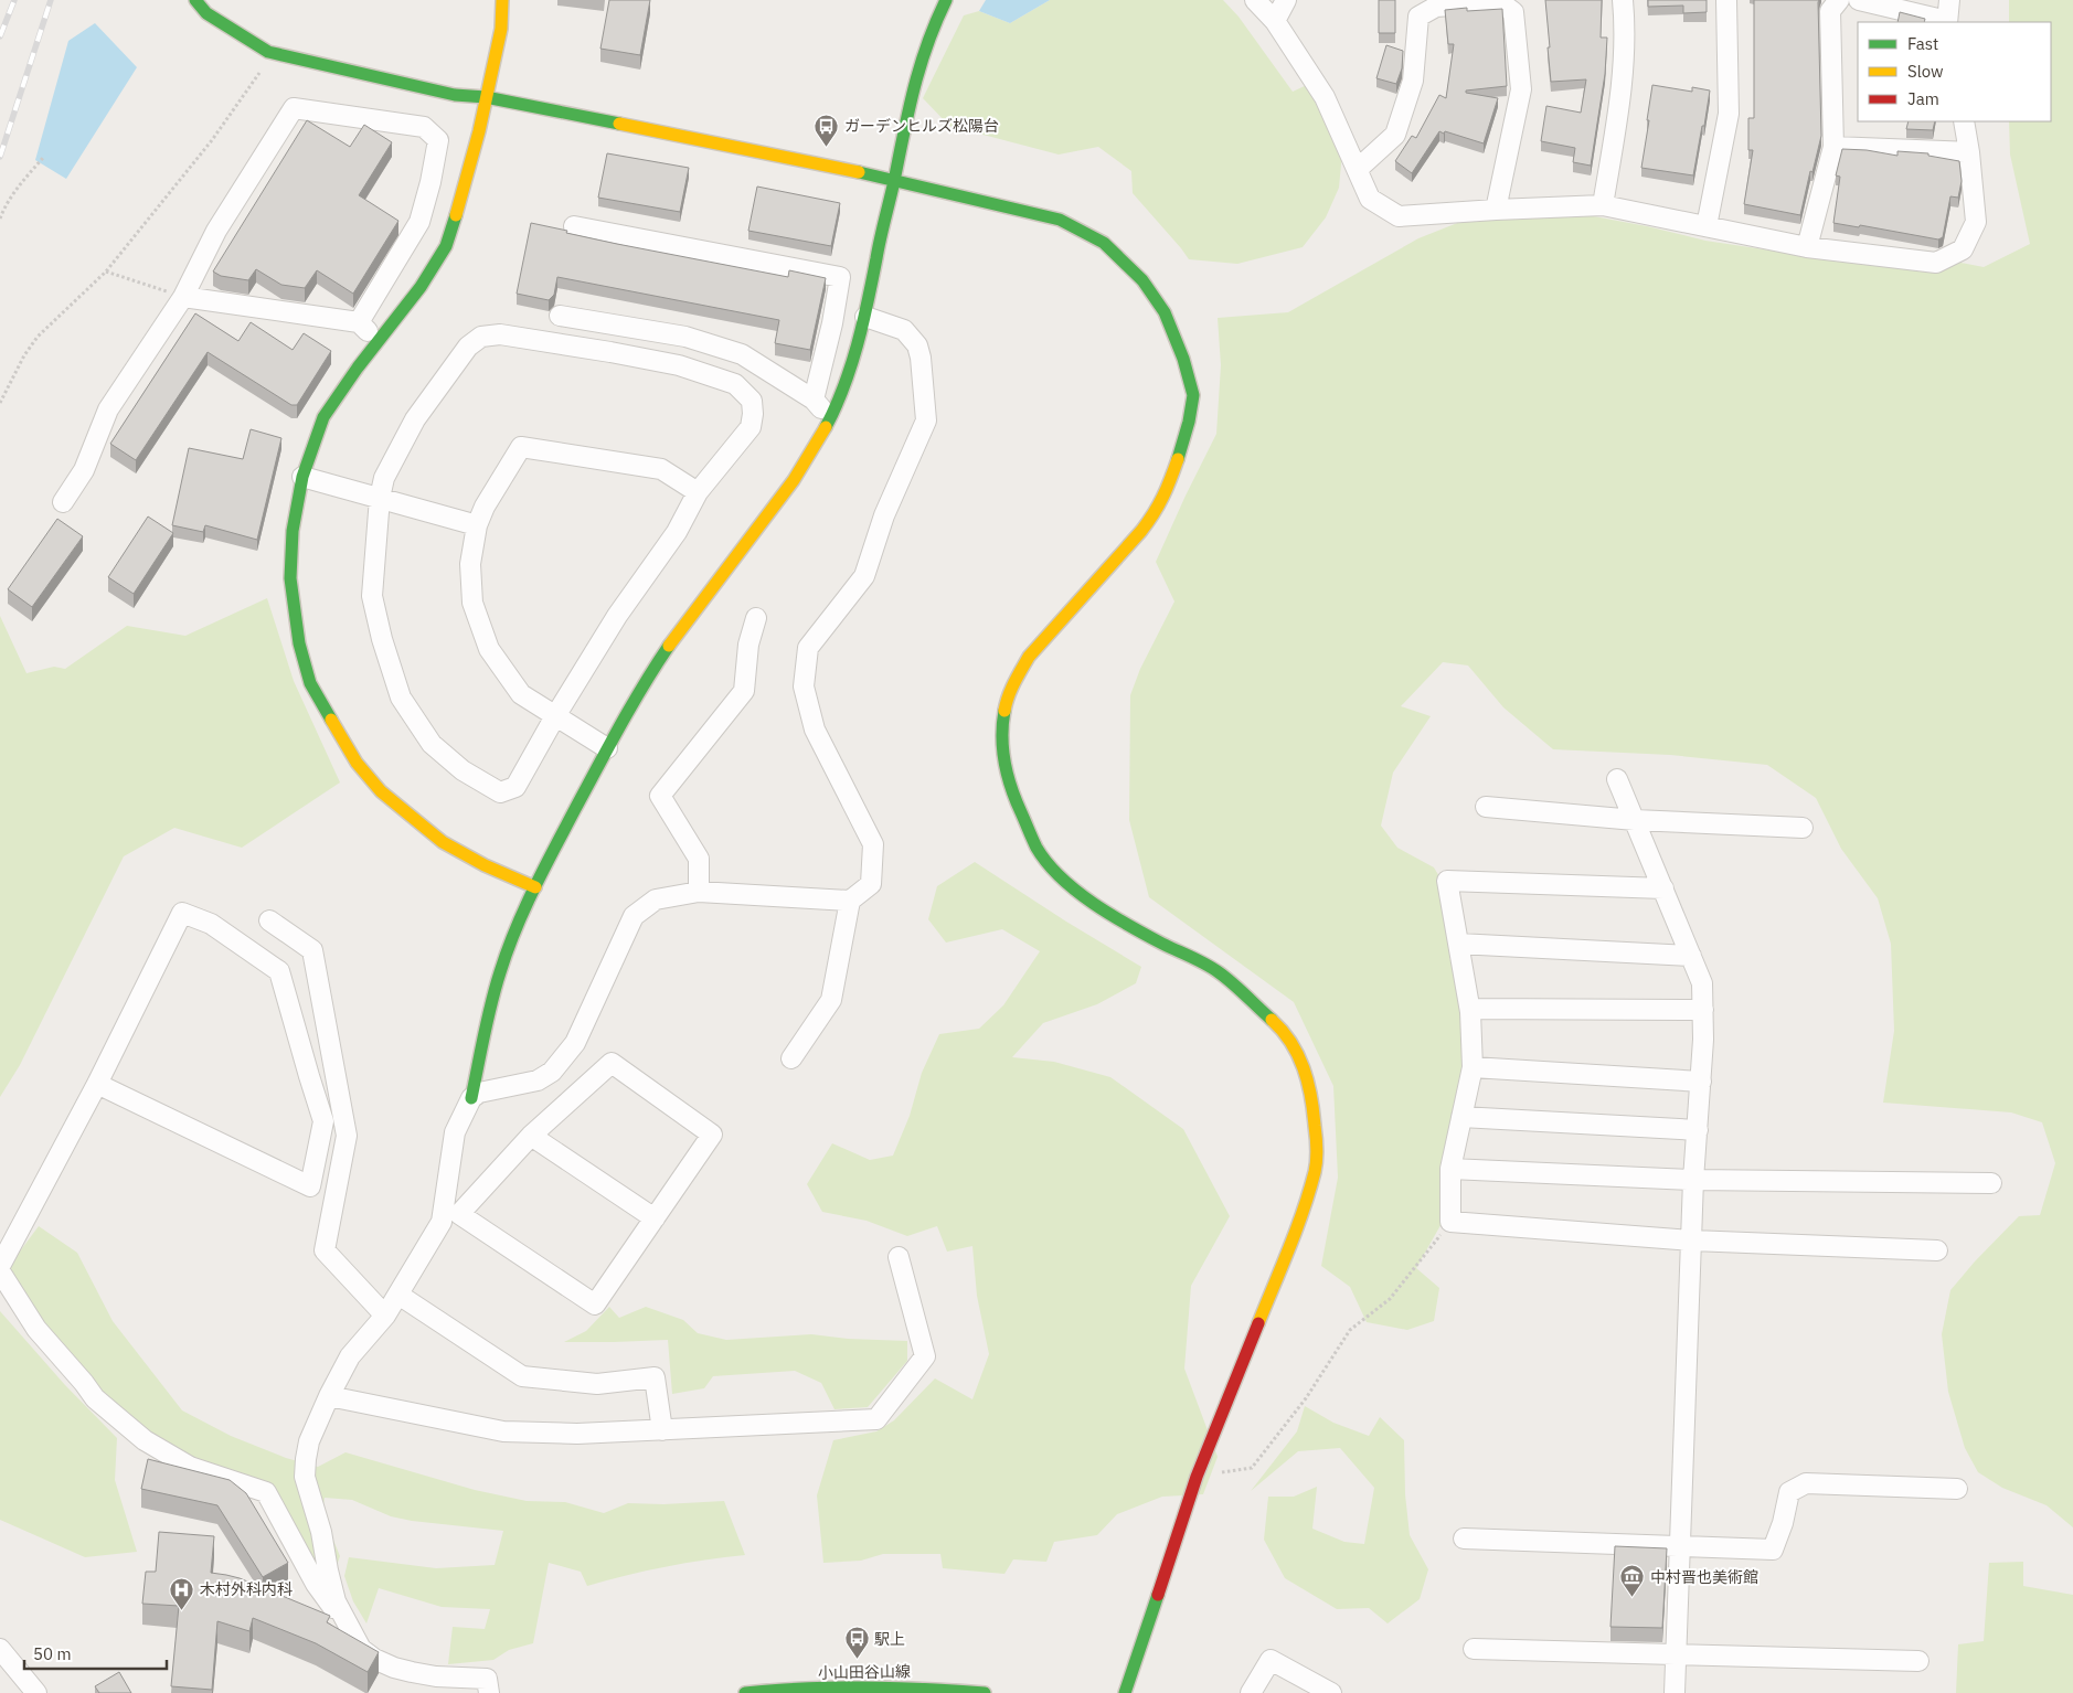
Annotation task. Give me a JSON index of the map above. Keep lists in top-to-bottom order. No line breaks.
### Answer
{"streets":{"street":["小山田谷山線"]},"places":{"bus stop":["ガーデンヒルズ松陽台","駅上"],"museum":["中村晋也美術館"],"hospital":["木村外科内科"]},"legend":["Fast","Slow","Jam"],"scale_bar":"50 m"}
